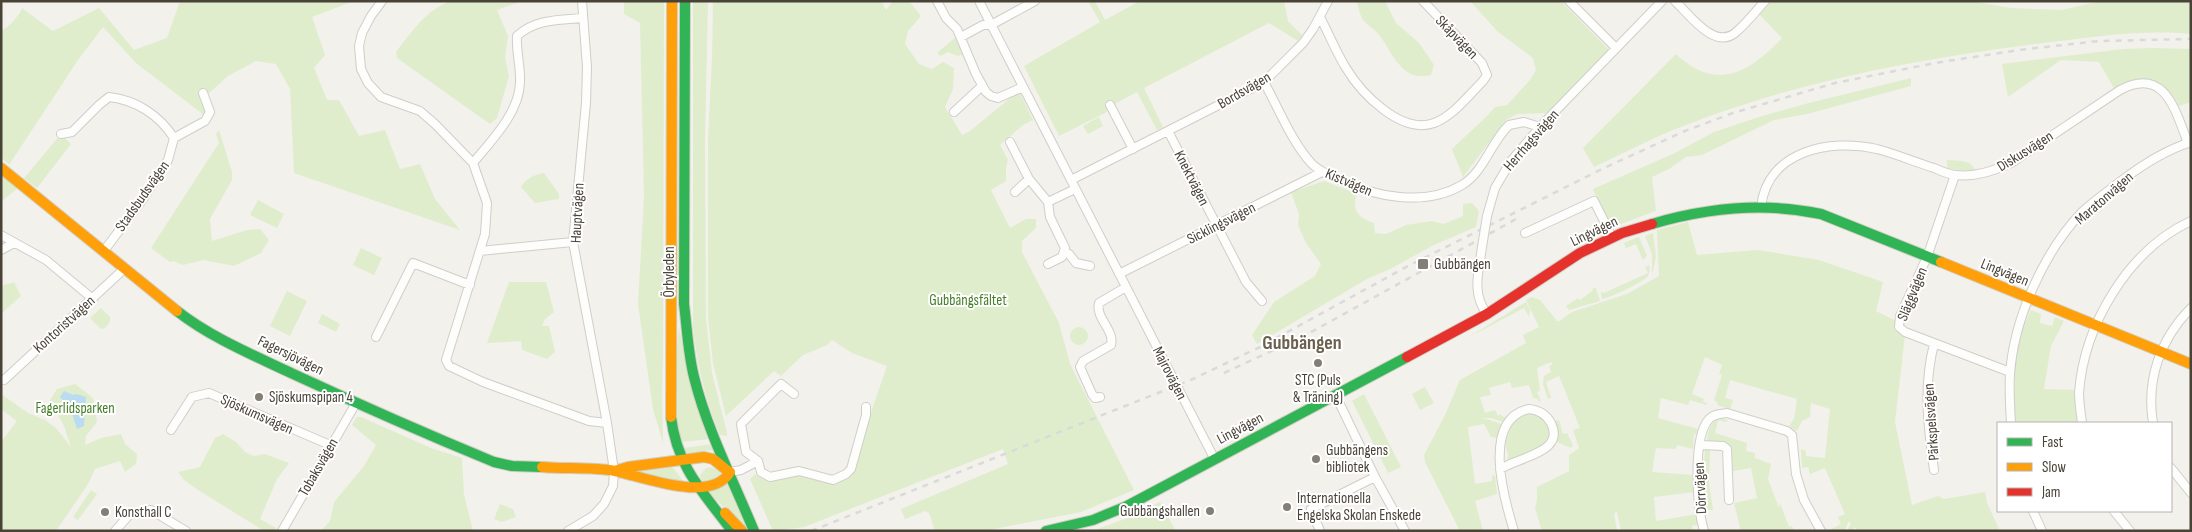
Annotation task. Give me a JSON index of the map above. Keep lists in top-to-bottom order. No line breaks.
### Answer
{"streets":{"street":["Skåpvägen","Bordsvägen","Herrhagsvägen","Diskusvägen","Knektvägen","Kistvägen","Stadsbudsvägen","Maratonvägen","Hauptvägen","Sicklingsvägen","Lingvägen","Örbyleden","Släggvägen","Kontoristvägen","Fagersjövägen","Majrovägen","Sjöskumsvägen","Pärkspelsvägen","Tobaksvägen","Dörrvägen"]},"crossings":[["Skåpvägen","Bordsvägen"],["Bordsvägen","Knektvägen"],["Bordsvägen","Kistvägen"],["Bordsvägen","Majrovägen"],["Herrhagsvägen","Kistvägen"],["Herrhagsvägen","Lingvägen"],["Diskusvägen","Maratonvägen"],["Diskusvägen","Lingvägen"],["Diskusvägen","Släggvägen"],["Knektvägen","Sicklingsvägen"],["Kistvägen","Sicklingsvägen"],["Stadsbudsvägen","Fagersjövägen"],["Maratonvägen","Lingvägen"],["Maratonvägen","Släggvägen"],["Hauptvägen","Fagersjövägen"],["Sicklingsvägen","Majrovägen"],["Lingvägen","Släggvägen"],["Lingvägen","Majrovägen"],["Örbyleden","Fagersjövägen"],["Släggvägen","Pärkspelsvägen"],["Kontoristvägen","Fagersjövägen"],["Fagersjövägen","Tobaksvägen"],["Sjöskumsvägen","Tobaksvägen"]],"districts":["Gubbängen"],"parks":["Gubbängsfältet","Fagerlidsparken"],"places":{"transit":["Gubbängen"],"other":["STC (Puls & Träning)","Sjöskumspipan 4","Gubbängens bibliotek","Internationella Engelska Skolan Enskede","Gubbängshallen","Konsthall C"]},"legend":["Fast","Slow","Jam"]}
